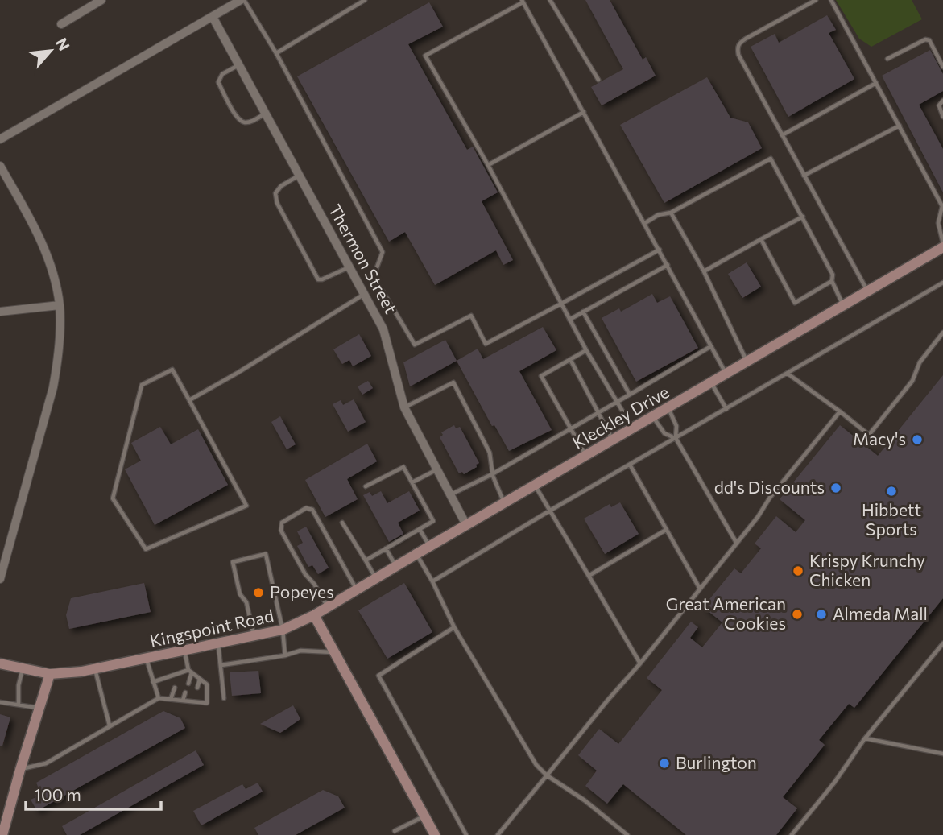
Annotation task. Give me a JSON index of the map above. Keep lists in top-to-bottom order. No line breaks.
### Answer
{"streets":{"street":["Thermon Street","Kleckley Drive","Kingspoint Road"]},"crossings":[["Thermon Street","Kleckley Drive"],["Kleckley Drive","Kingspoint Road"]],"places":["Macy's","dd's Discounts","Hibbett Sports","Krispy Krunchy Chicken","Popeyes","Great American Cookies","Almeda Mall","Burlington"],"scale_bar":"100 m","north":"top right"}
